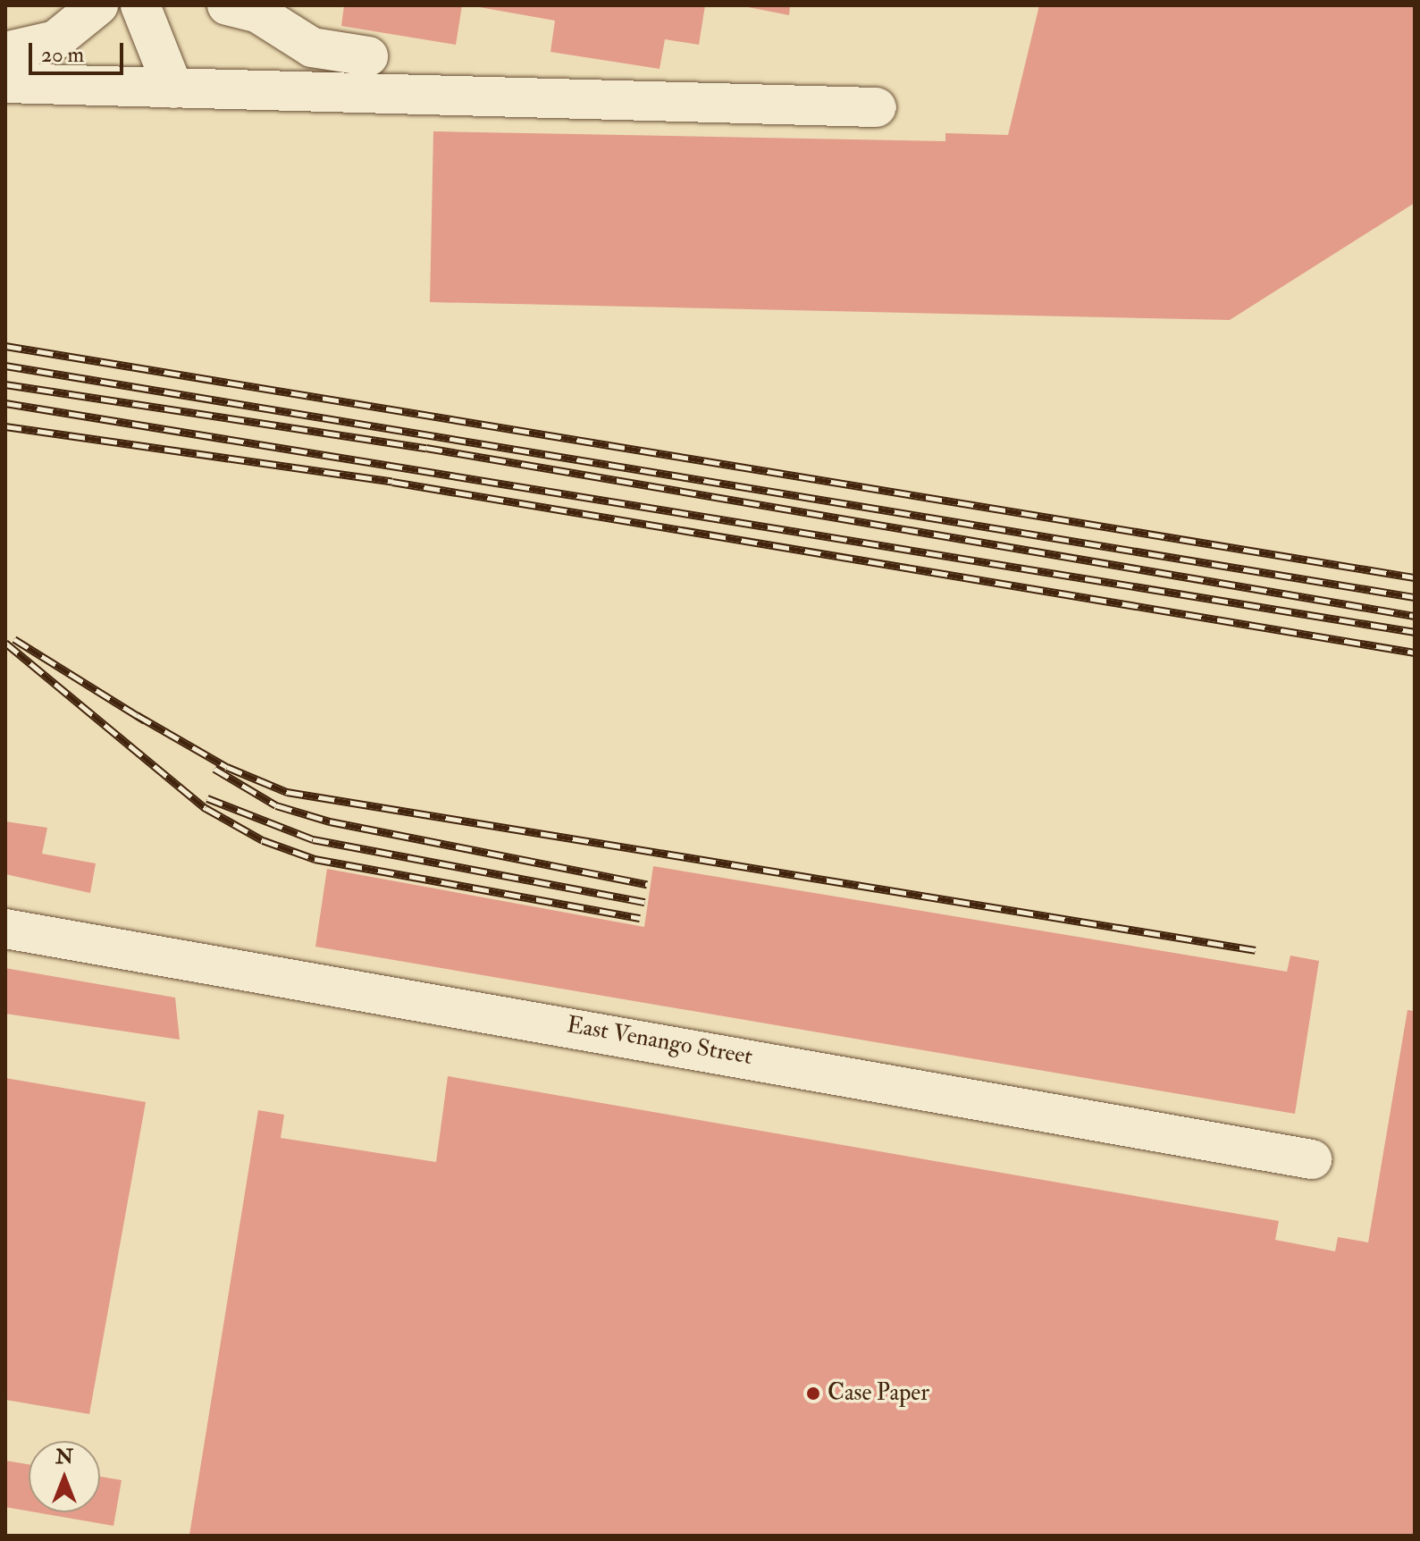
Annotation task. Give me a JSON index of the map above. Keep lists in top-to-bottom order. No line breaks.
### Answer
{"streets":{"street":["East Venango Street"]},"places":["Case Paper"],"scale_bar":"20 m","north":"top"}
